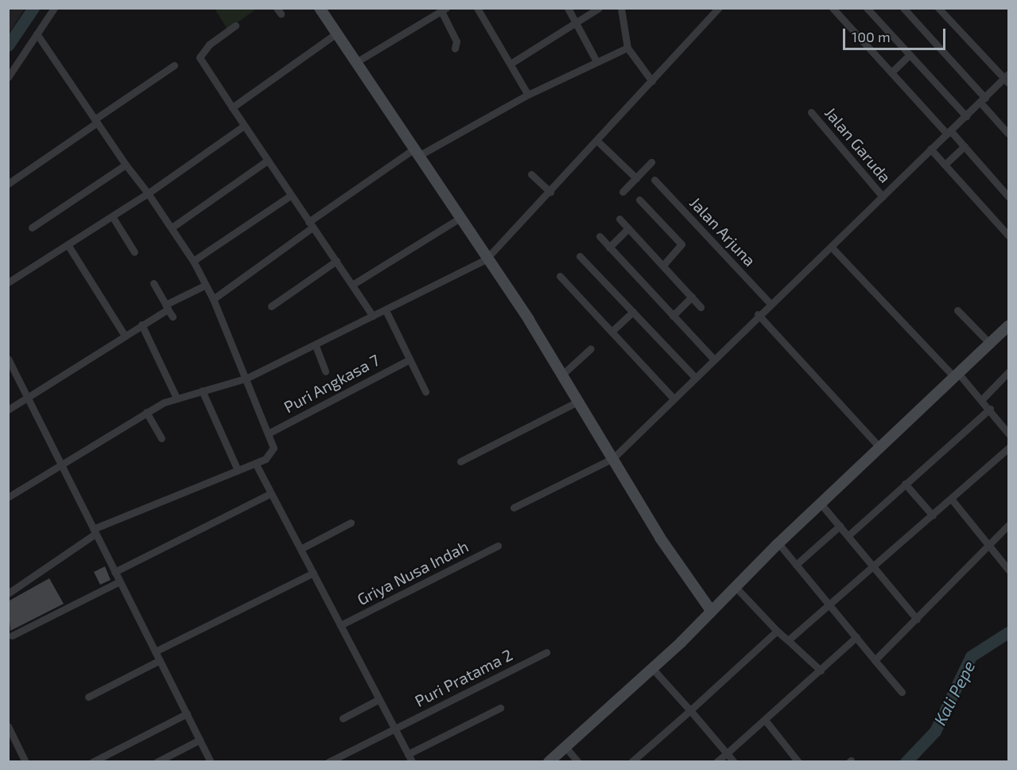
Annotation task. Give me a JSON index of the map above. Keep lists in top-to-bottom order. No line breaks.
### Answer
{"streets":{"street":["Jalan Garuda","Jalan Arjuna","Puri Angkasa 7","Griya Nusa Indah","Puri Pratama 2"]},"water":["Kali Pepe"],"scale_bar":"100 m"}
